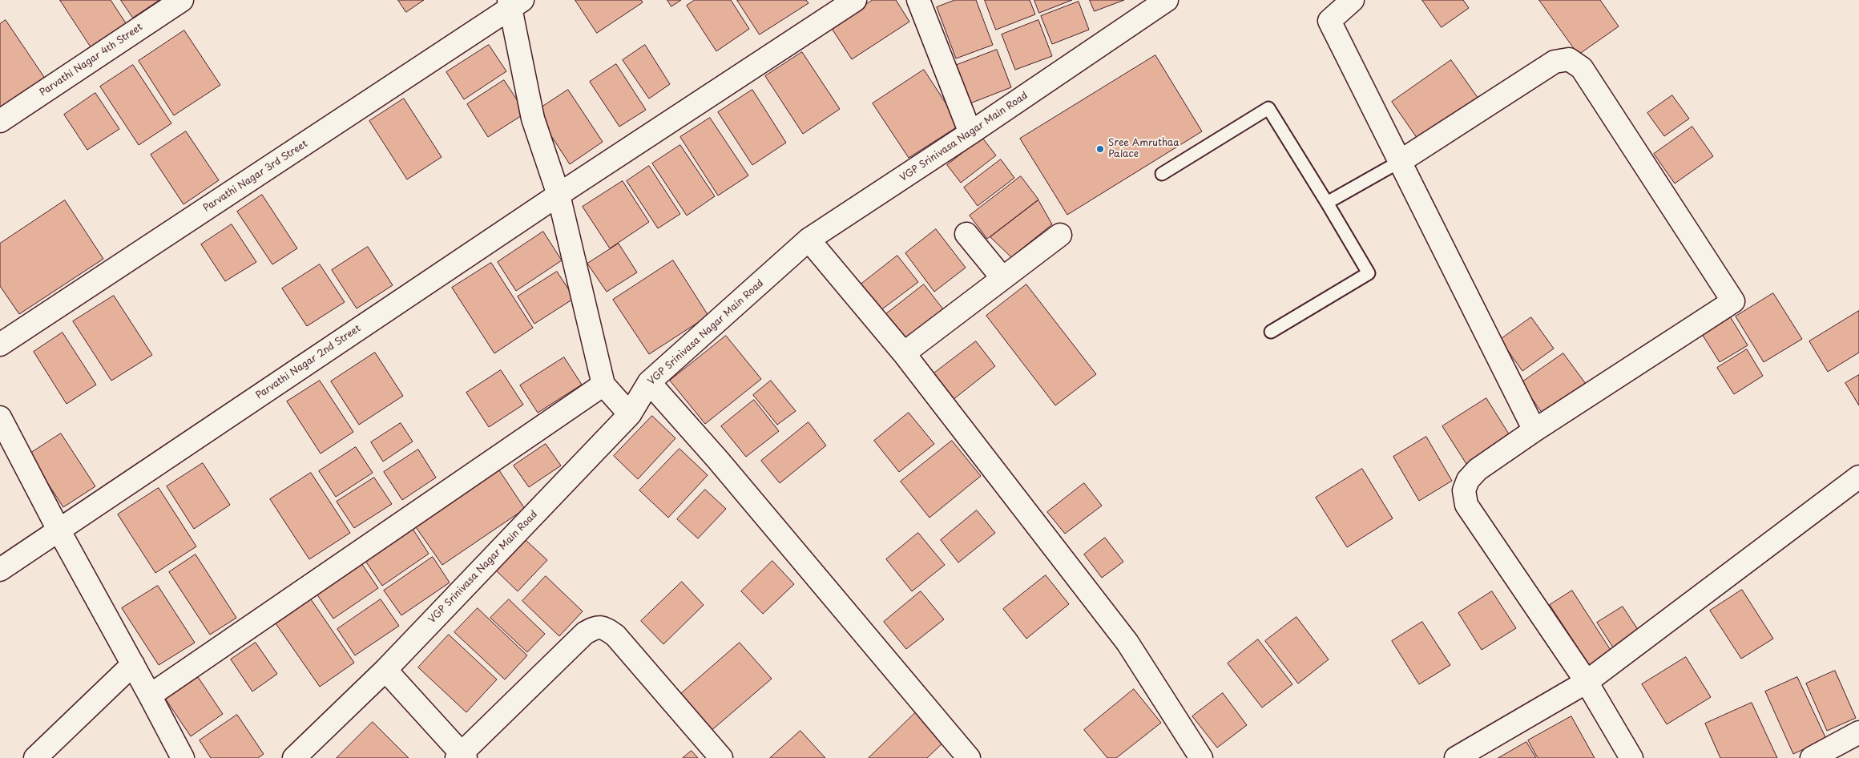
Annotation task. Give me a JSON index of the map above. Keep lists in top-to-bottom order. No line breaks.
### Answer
{"streets":{"street":["Parvathi Nagar 4th Street","VGP Srinivasa Nagar Main Road","Parvathi Nagar 3rd Street","Parvathi Nagar 2nd Street"]},"places":["Sree Amruthaa Palace"]}
